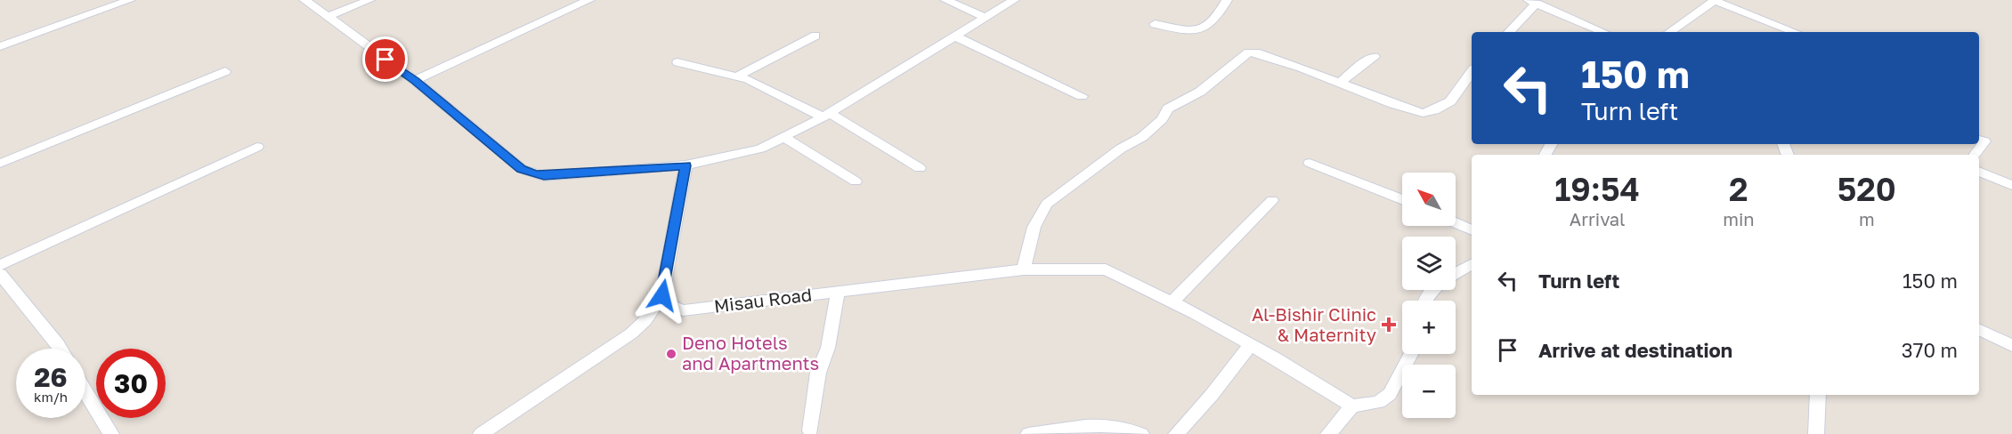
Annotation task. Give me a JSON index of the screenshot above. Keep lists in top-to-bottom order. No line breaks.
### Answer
{"streets":{"street":["Misau Road"]},"places":{"health":["Al-Bishir Clinic & Maternity"],"other":["Deno Hotels and Apartments"]},"north":"top left","page":{"turn":["150 m","Turn left"],"eta":["19:54","Arrival","2","min","520","m"],"map_buttons":["+","−"],"list":[{"name":"Turn left","value":"150 m"},{"name":"Arrive at destination","value":"370 m"}],"speed":"26 km/h","limit":"30"}}
